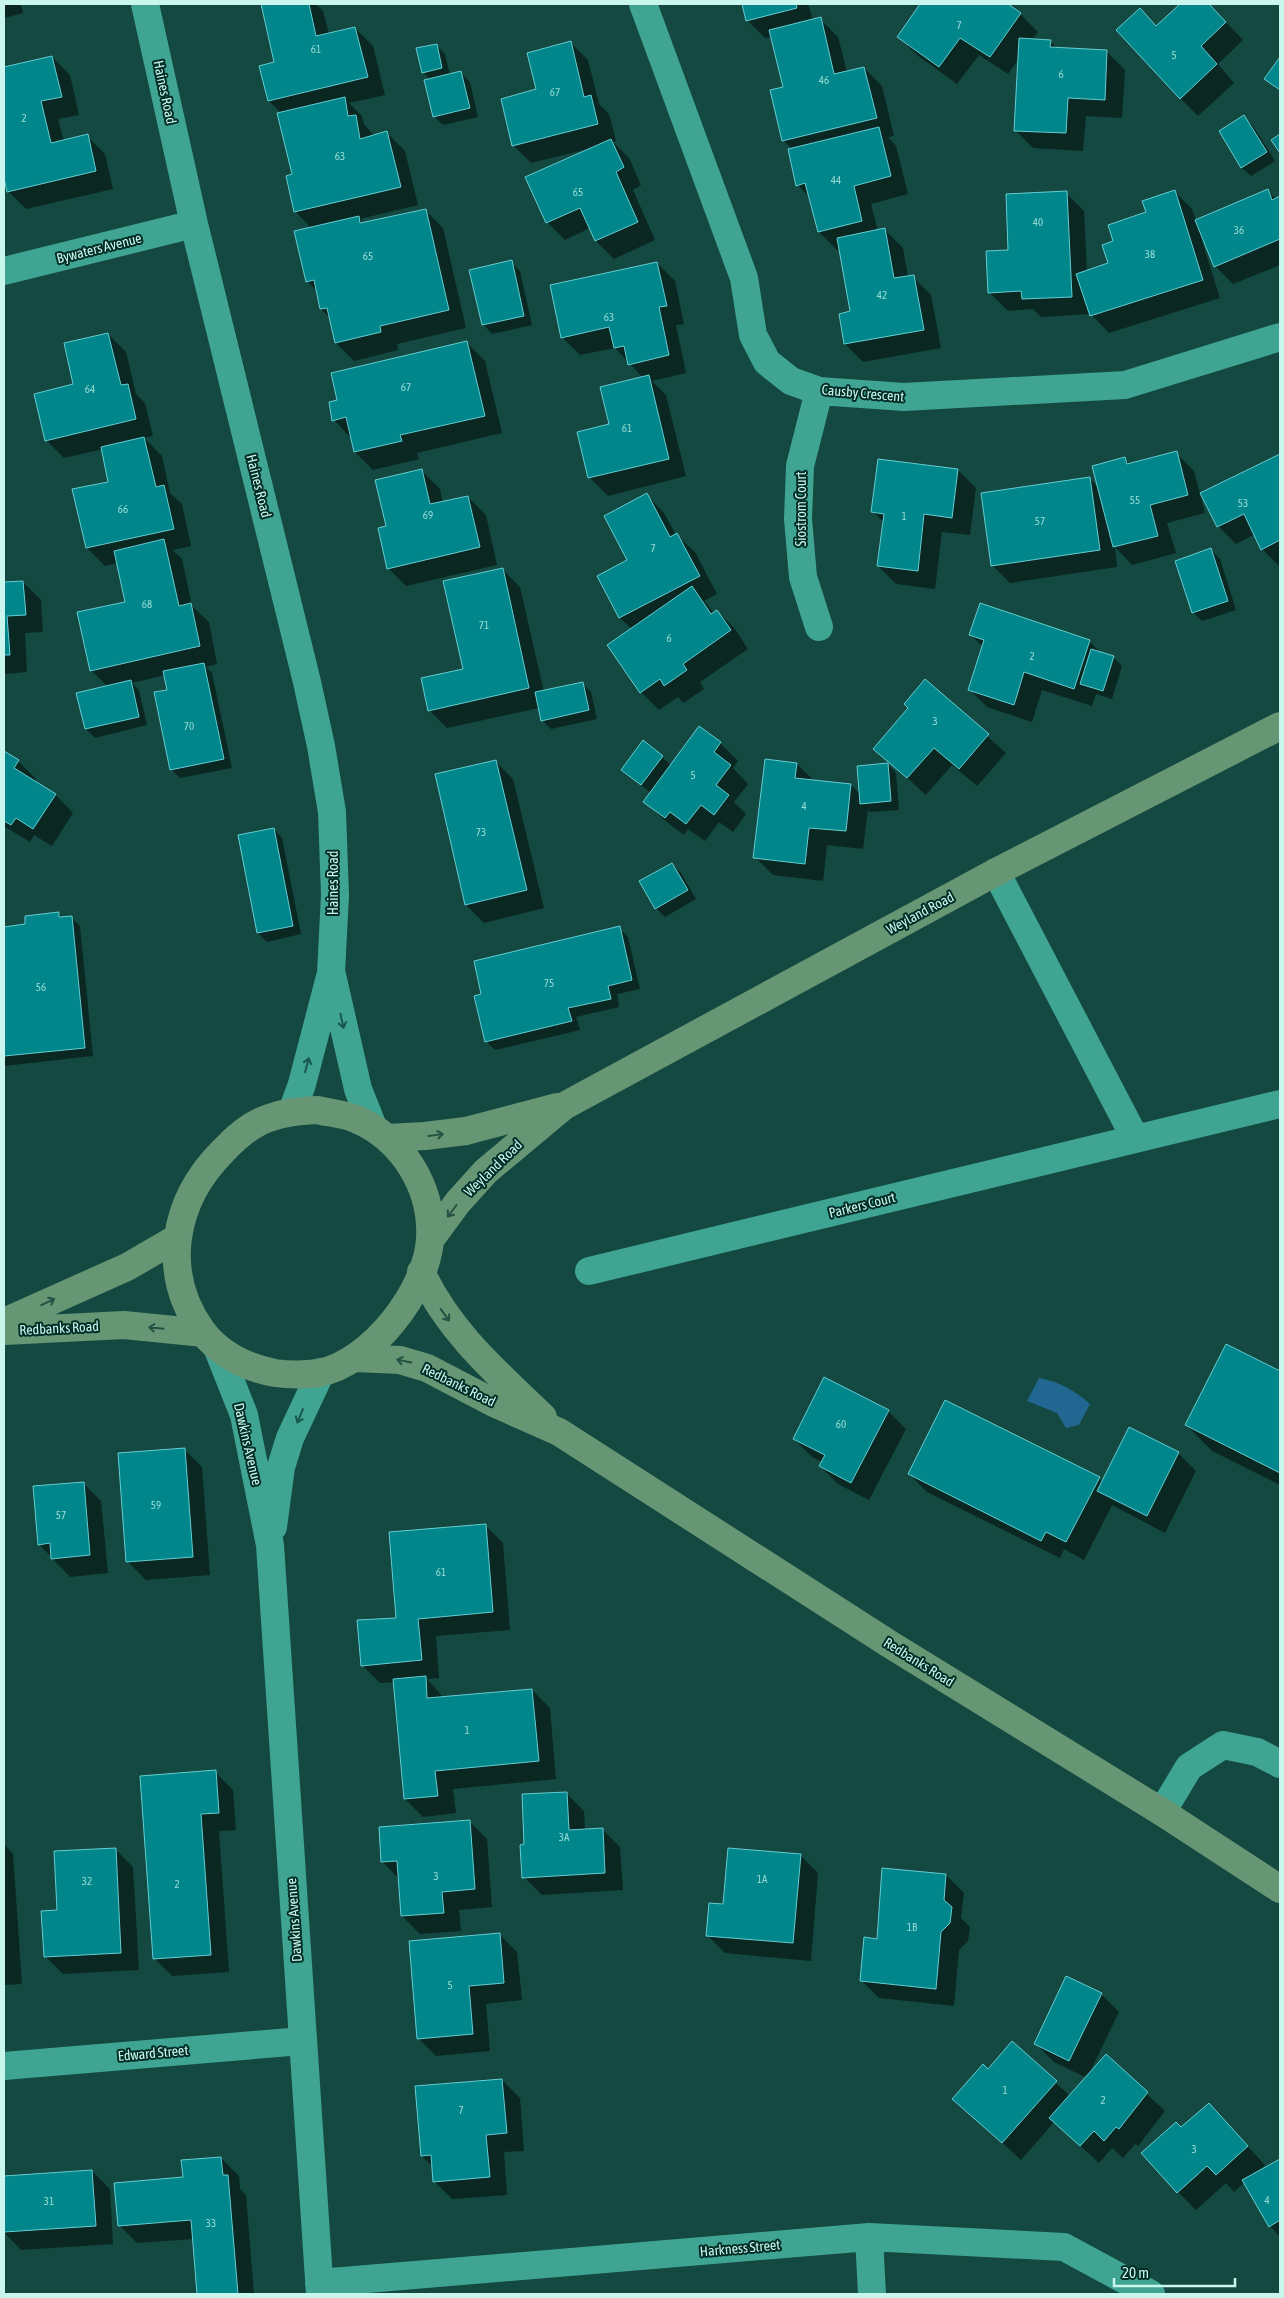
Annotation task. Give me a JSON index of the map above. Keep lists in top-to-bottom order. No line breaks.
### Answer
{"streets":{"main road":["Weyland Road","Redbanks Road"],"street":["Haines Road","Bywaters Avenue","Causby Crescent","Siostrom Court","Parkers Court","Dawkins Avenue","Edward Street","Harkness Street"]},"crossings":[["Haines Road","Bywaters Avenue"],["Haines Road","Weyland Road"],["Causby Crescent","Siostrom Court"],["Redbanks Road","Dawkins Avenue"],["Dawkins Avenue","Edward Street"],["Dawkins Avenue","Harkness Street"]],"house_numbers":["7","61","5","6","46","67","2","63","44","65","40","36","38","65","42","63","67","64","61","55","53","66","69","1","57","7","68","71","6","2","3","70","5","4","73","75","56","60","59","57","61","1","3A","3","1A","32","2","1B","5","1","2","7","3","4","31","33"],"scale_bar":"20 m"}
